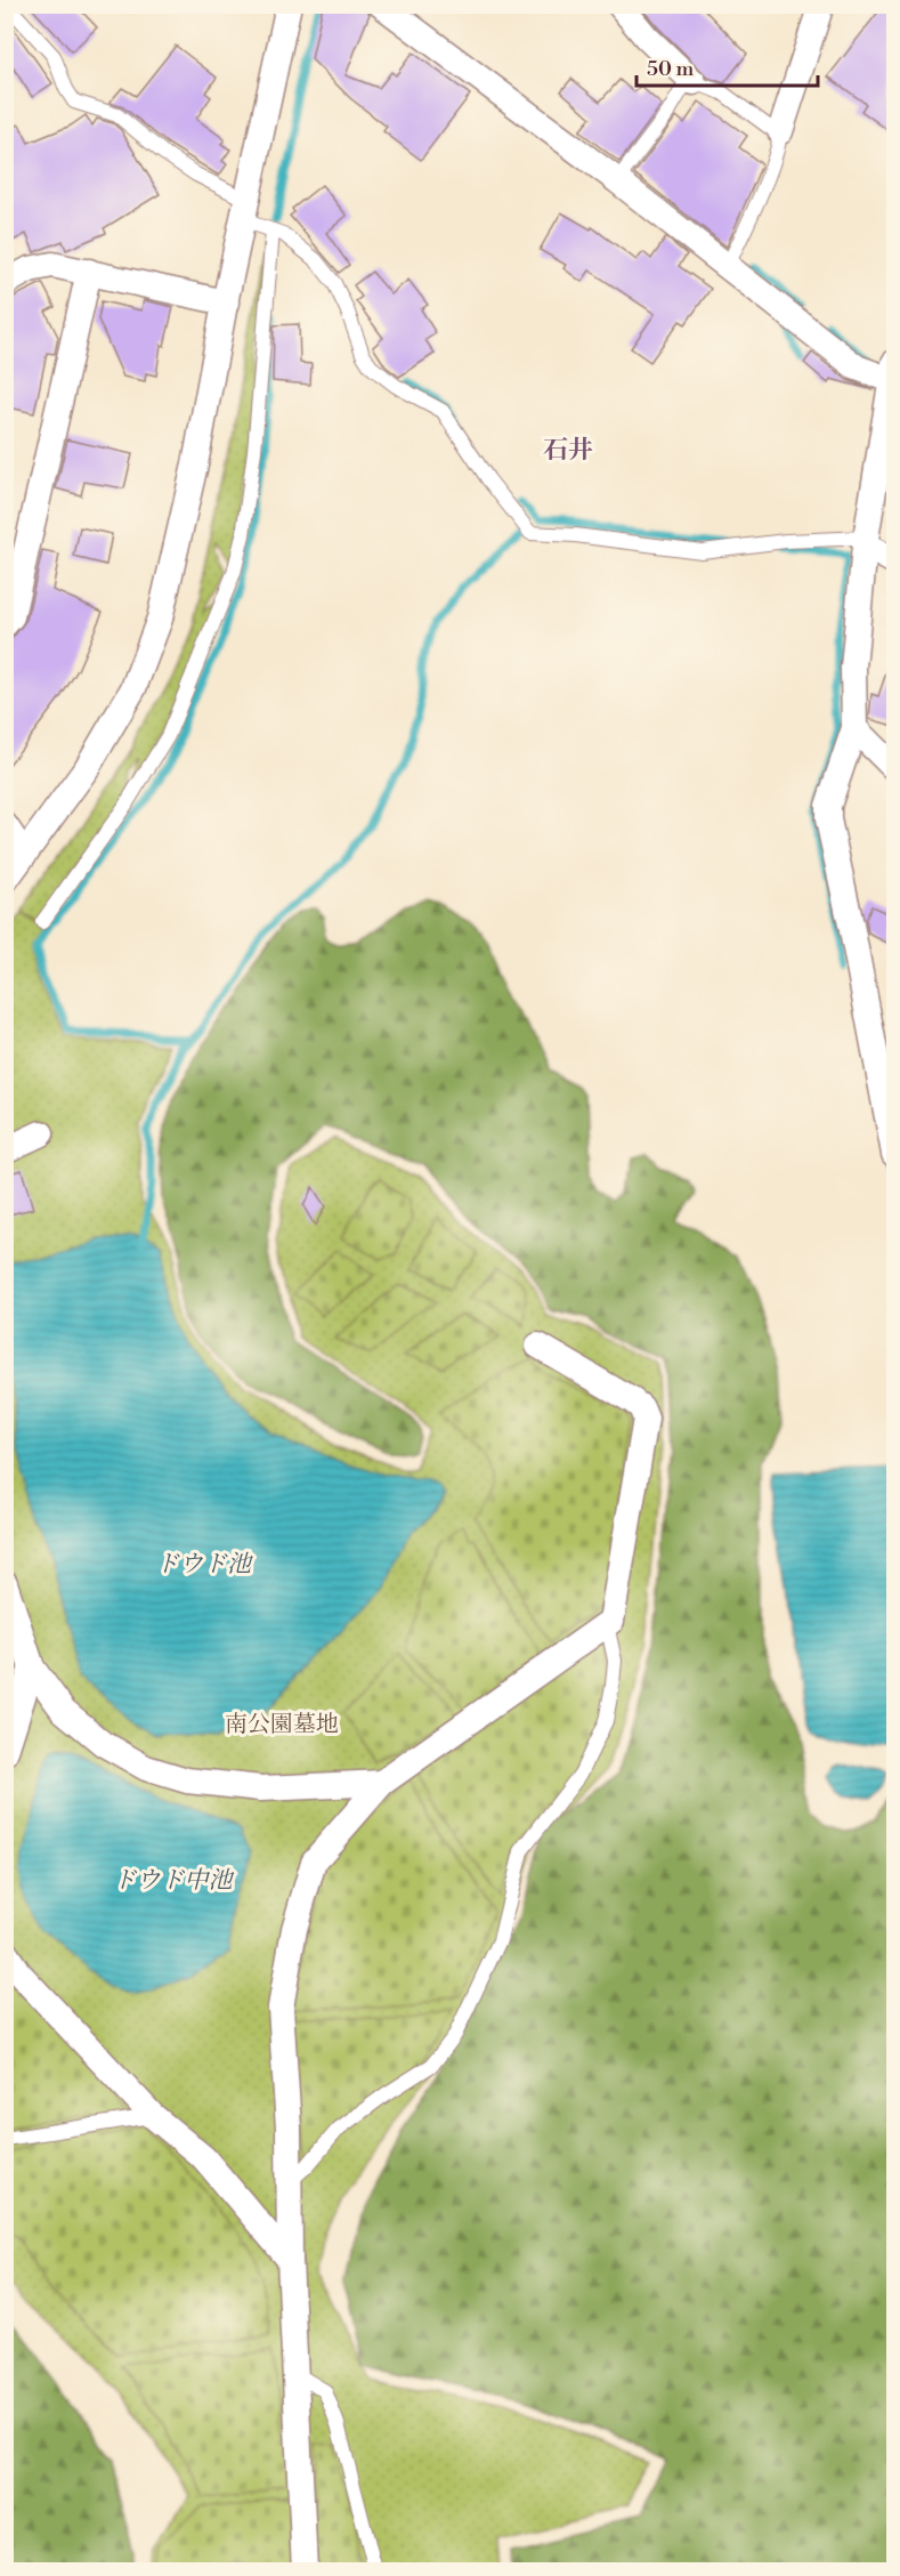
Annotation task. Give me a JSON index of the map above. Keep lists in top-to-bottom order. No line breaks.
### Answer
{"districts":["石井"],"water":["ドウド池","ドウド中池"],"parks":["南公園墓地"],"scale_bar":"50 m"}
